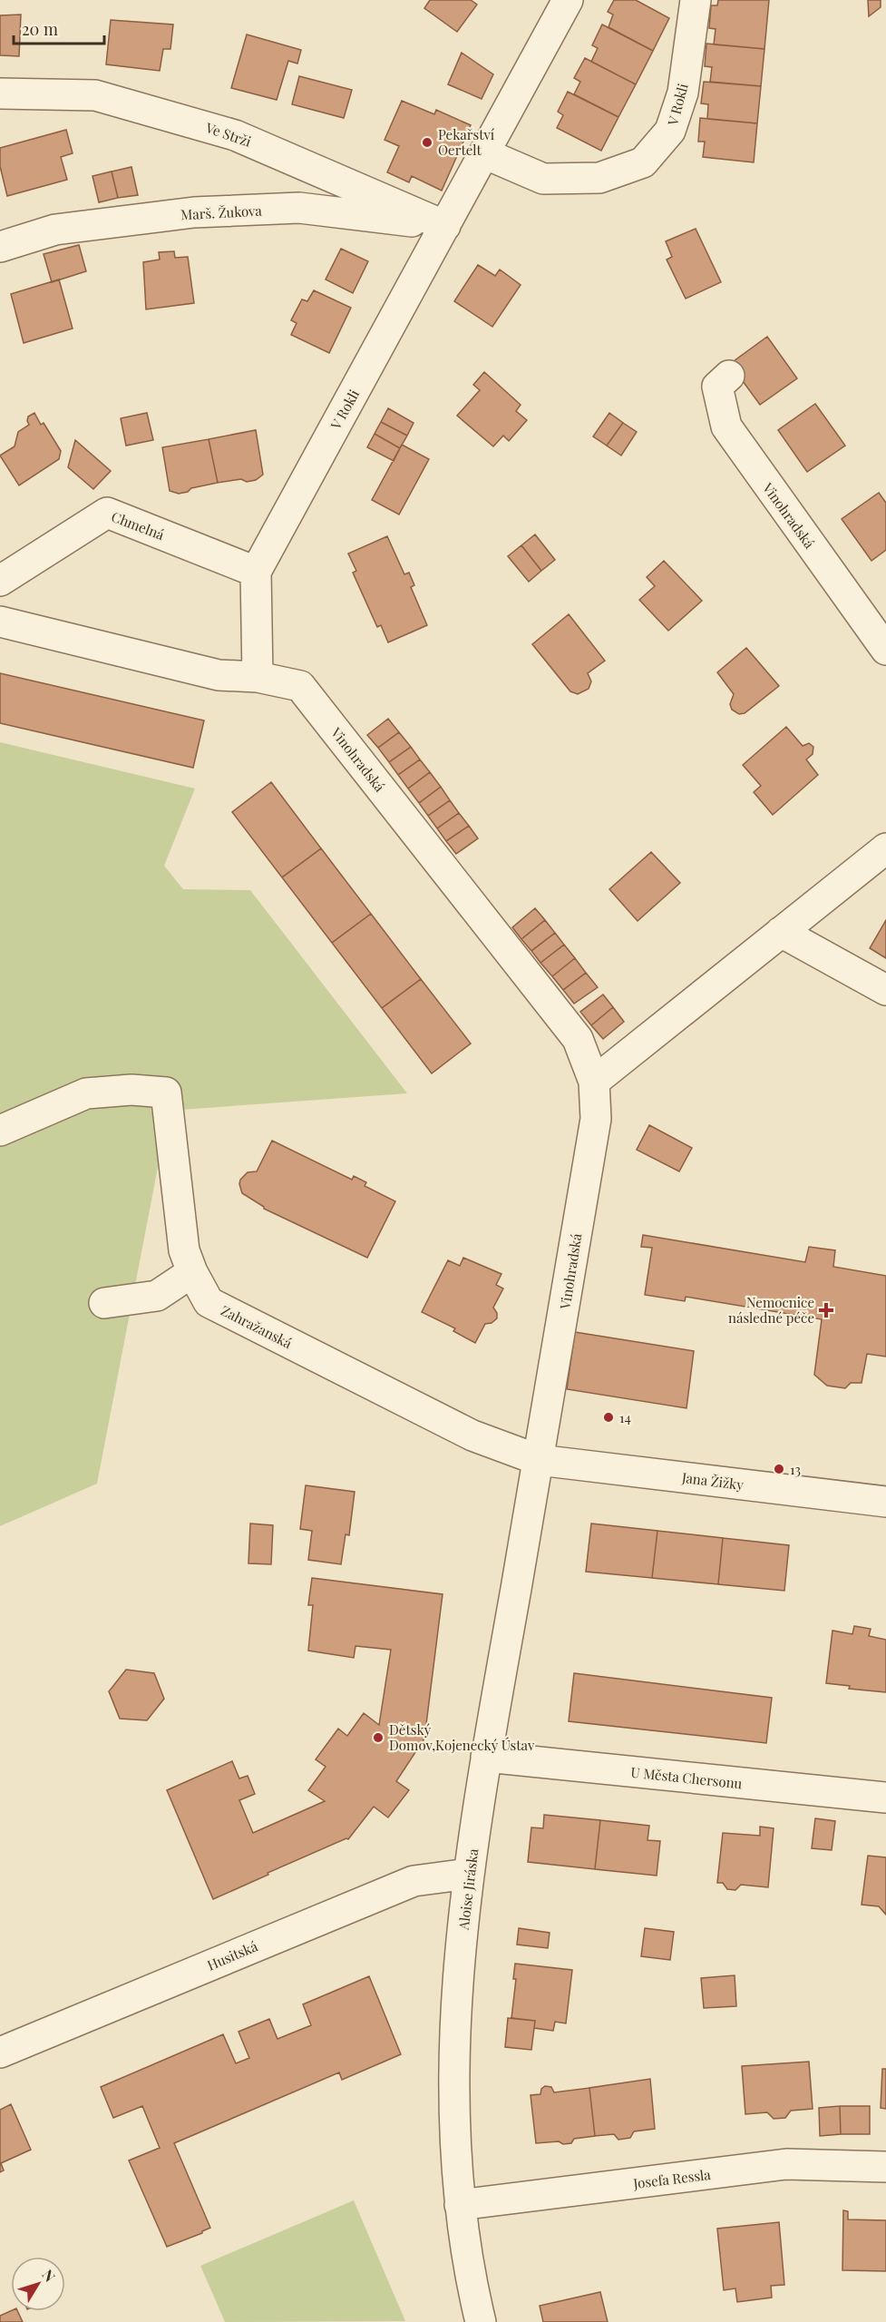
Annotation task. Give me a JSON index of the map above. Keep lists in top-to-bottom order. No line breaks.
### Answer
{"streets":{"street":["V Rokli","Ve Strži","Marš. Žukova","Vinohradská","Chmelná","Zahražanská","Jana Žižky","U Města Chersonu","Aloise Jiráska","Husitská","Josefa Ressla"]},"crossings":[["V Rokli","Ve Strži"],["V Rokli","Marš. Žukova"],["V Rokli","Vinohradská"],["V Rokli","Chmelná"],["Ve Strži","Marš. Žukova"],["Vinohradská","Zahražanská"],["Vinohradská","Jana Žižky"],["Vinohradská","Aloise Jiráska"],["Zahražanská","Jana Žižky"],["Zahražanská","Aloise Jiráska"],["Jana Žižky","Aloise Jiráska"],["U Města Chersonu","Aloise Jiráska"],["Aloise Jiráska","Husitská"],["Aloise Jiráska","Josefa Ressla"]],"places":{"other":["Pekařství Oertelt","14","13","Dětský Domov,Kojenecký Ústav"],"health":["Nemocnice následné péče"]},"scale_bar":"20 m","north":"top right"}
